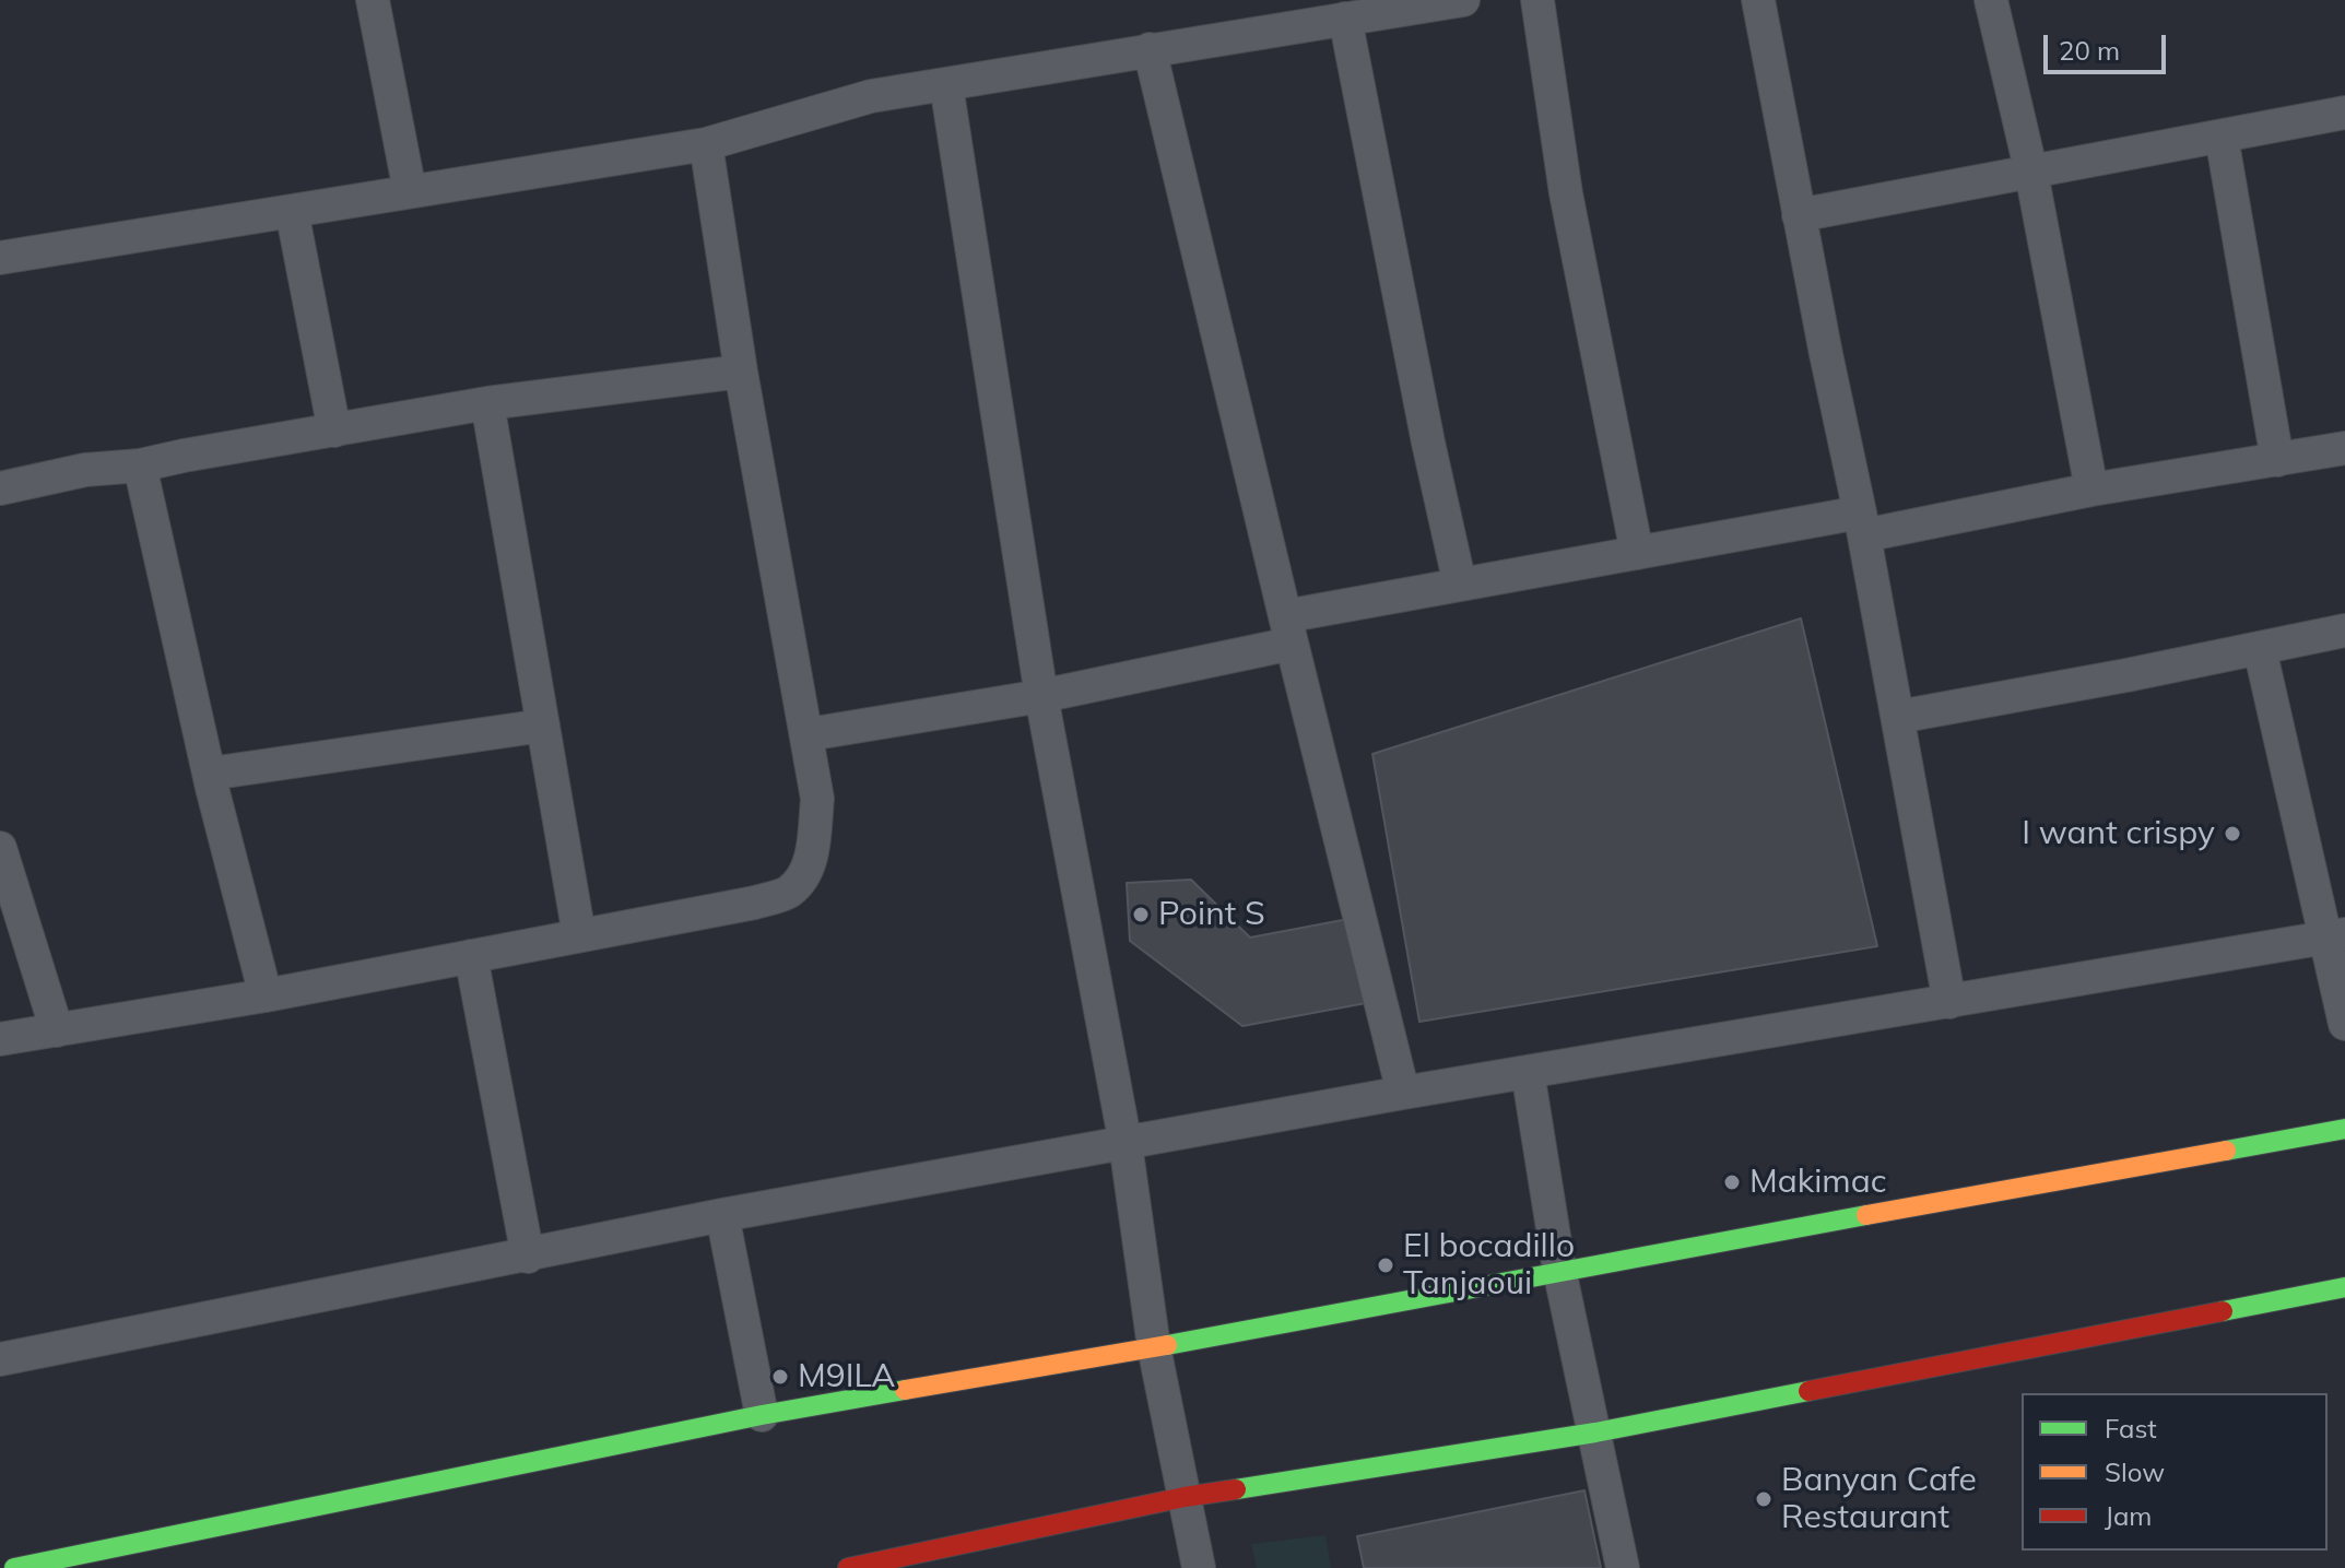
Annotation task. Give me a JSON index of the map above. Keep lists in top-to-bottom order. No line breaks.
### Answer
{"places":["I want crispy","Point S","Makimac","El bocadillo Tanjaoui","M9ILA","Banyan Cafe Restaurant"],"legend":["Fast","Slow","Jam"],"scale_bar":"20 m"}
